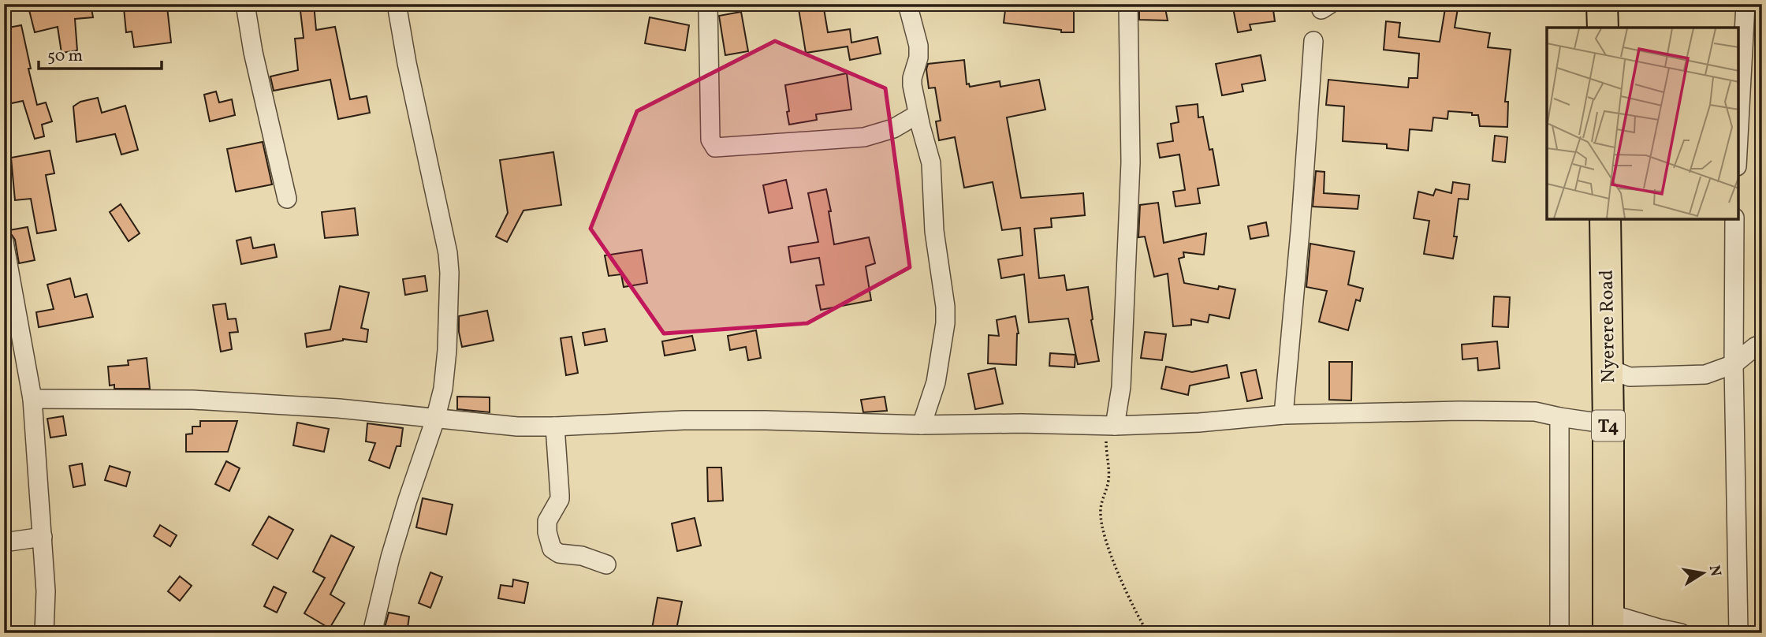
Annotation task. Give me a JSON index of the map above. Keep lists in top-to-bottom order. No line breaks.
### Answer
{"streets":{"highway":["Nyerere Road","T4"]},"scale_bar":"50 m","north":"right"}
